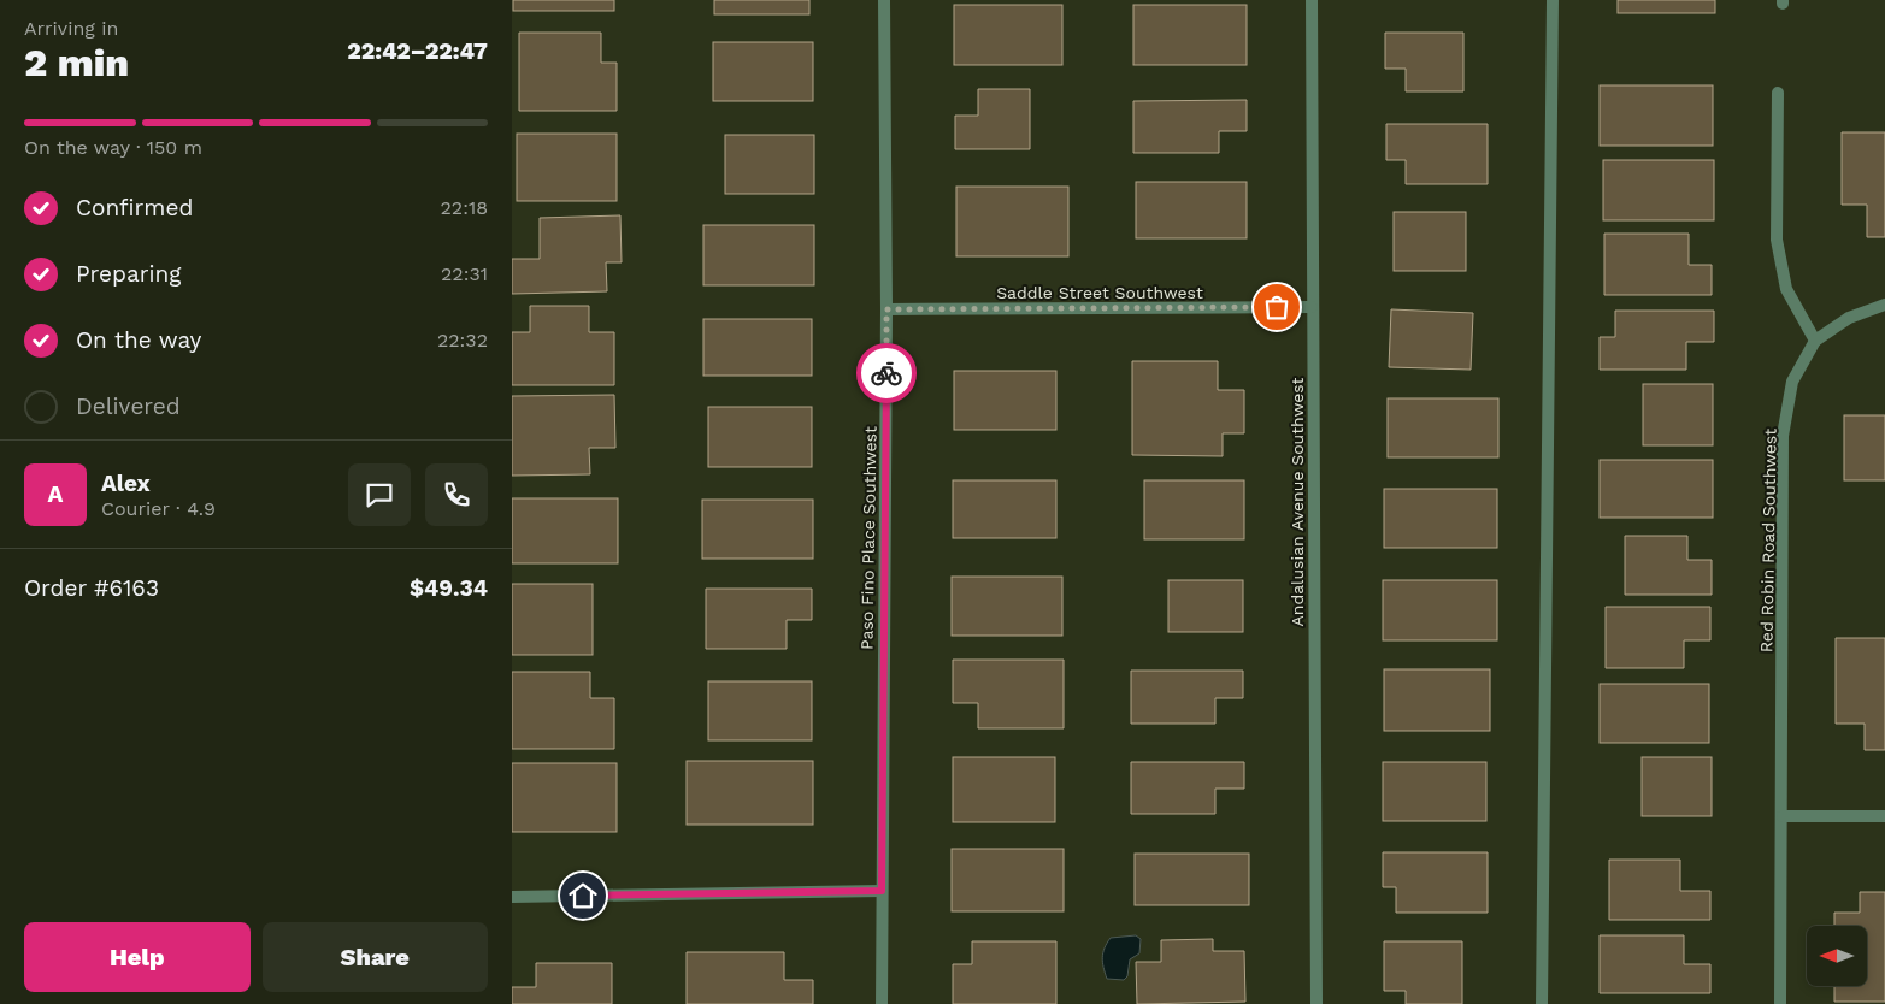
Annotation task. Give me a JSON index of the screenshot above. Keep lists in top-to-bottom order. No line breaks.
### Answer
{"streets":{"street":["Saddle Street Southwest","Andalusian Avenue Southwest","Paso Fino Place Southwest","Red Robin Road Southwest"]},"crossings":[["Saddle Street Southwest","Andalusian Avenue Southwest"],["Saddle Street Southwest","Paso Fino Place Southwest"]],"north":"left","page":{"heading":["2 min","Arriving in","22:42–22:47"],"panel":["Alex","Courier · 4.9","Order #6163","$49.34"],"bar":"On the way · 150 m","list":[["Confirmed","22:18"],["Preparing","22:31"],["On the way","22:32"],"Delivered"],"round":"A","buttons":["Help","Share"]}}
